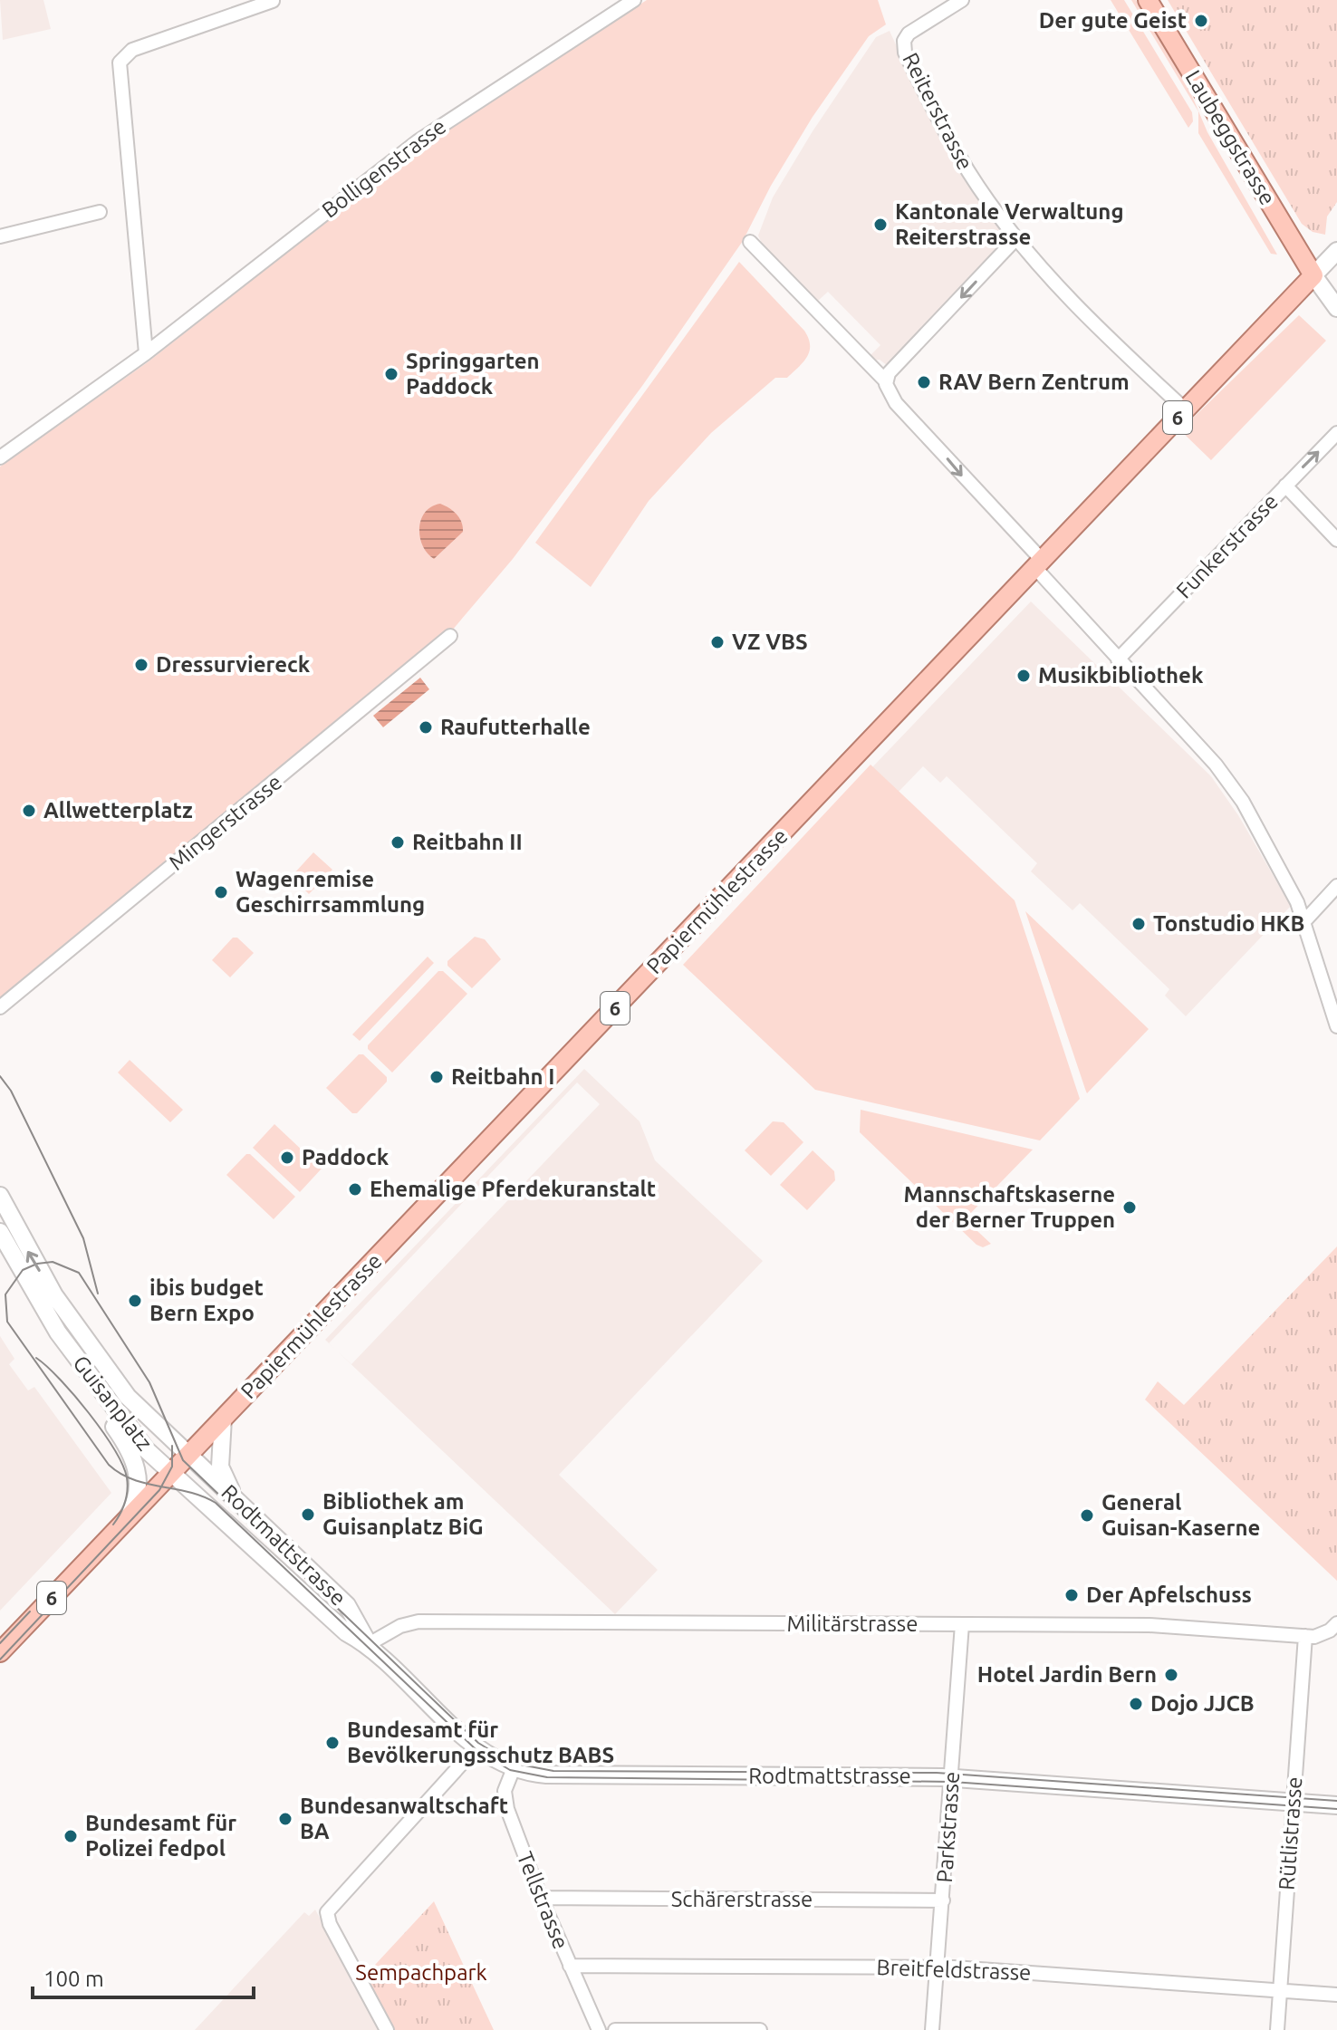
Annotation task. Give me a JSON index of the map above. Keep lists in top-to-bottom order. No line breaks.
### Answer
{"streets":{"main road":["Laubeggstrasse","6","Papiermühlestrasse"],"street":["Reiterstrasse","Bolligenstrasse","Funkerstrasse","Mingerstrasse","Guisanplatz","Rodtmattstrasse","Militärstrasse","Parkstrasse","Rütlistrasse","Schärerstrasse","Tellstrasse","Breitfeldstrasse"]},"crossings":[["Reiterstrasse","Papiermühlestrasse"],["Laubeggstrasse","Papiermühlestrasse"],["Papiermühlestrasse","Guisanplatz"],["Papiermühlestrasse","Rodtmattstrasse"],["Guisanplatz","Rodtmattstrasse"],["Rodtmattstrasse","Militärstrasse"],["Rodtmattstrasse","Parkstrasse"],["Rodtmattstrasse","Rütlistrasse"],["Rodtmattstrasse","Tellstrasse"],["Militärstrasse","Parkstrasse"],["Militärstrasse","Rütlistrasse"],["Parkstrasse","Schärerstrasse"],["Parkstrasse","Breitfeldstrasse"],["Rütlistrasse","Breitfeldstrasse"],["Schärerstrasse","Tellstrasse"],["Tellstrasse","Breitfeldstrasse"]],"parks":["Sempachpark"],"places":["Der gute Geist","Kantonale Verwaltung Reiterstrasse","Springgarten Paddock","RAV Bern Zentrum","VZ VBS","Dressurviereck","Musikbibliothek","Raufutterhalle","Allwetterplatz","Reitbahn II","Wagenremise Geschirrsammlung","Tonstudio HKB","Reitbahn I","Paddock","Ehemalige Pferdekuranstalt","Mannschaftskaserne der Berner Truppen","ibis budget Bern Expo","Bibliothek am Guisanplatz BiG","General Guisan-Kaserne","Der Apfelschuss","Hotel Jardin Bern","Dojo JJCB","Bundesamt für Bevölkerungsschutz BABS","Bundesanwaltschaft BA","Bundesamt für Polizei fedpol"],"scale_bar":"100 m"}
